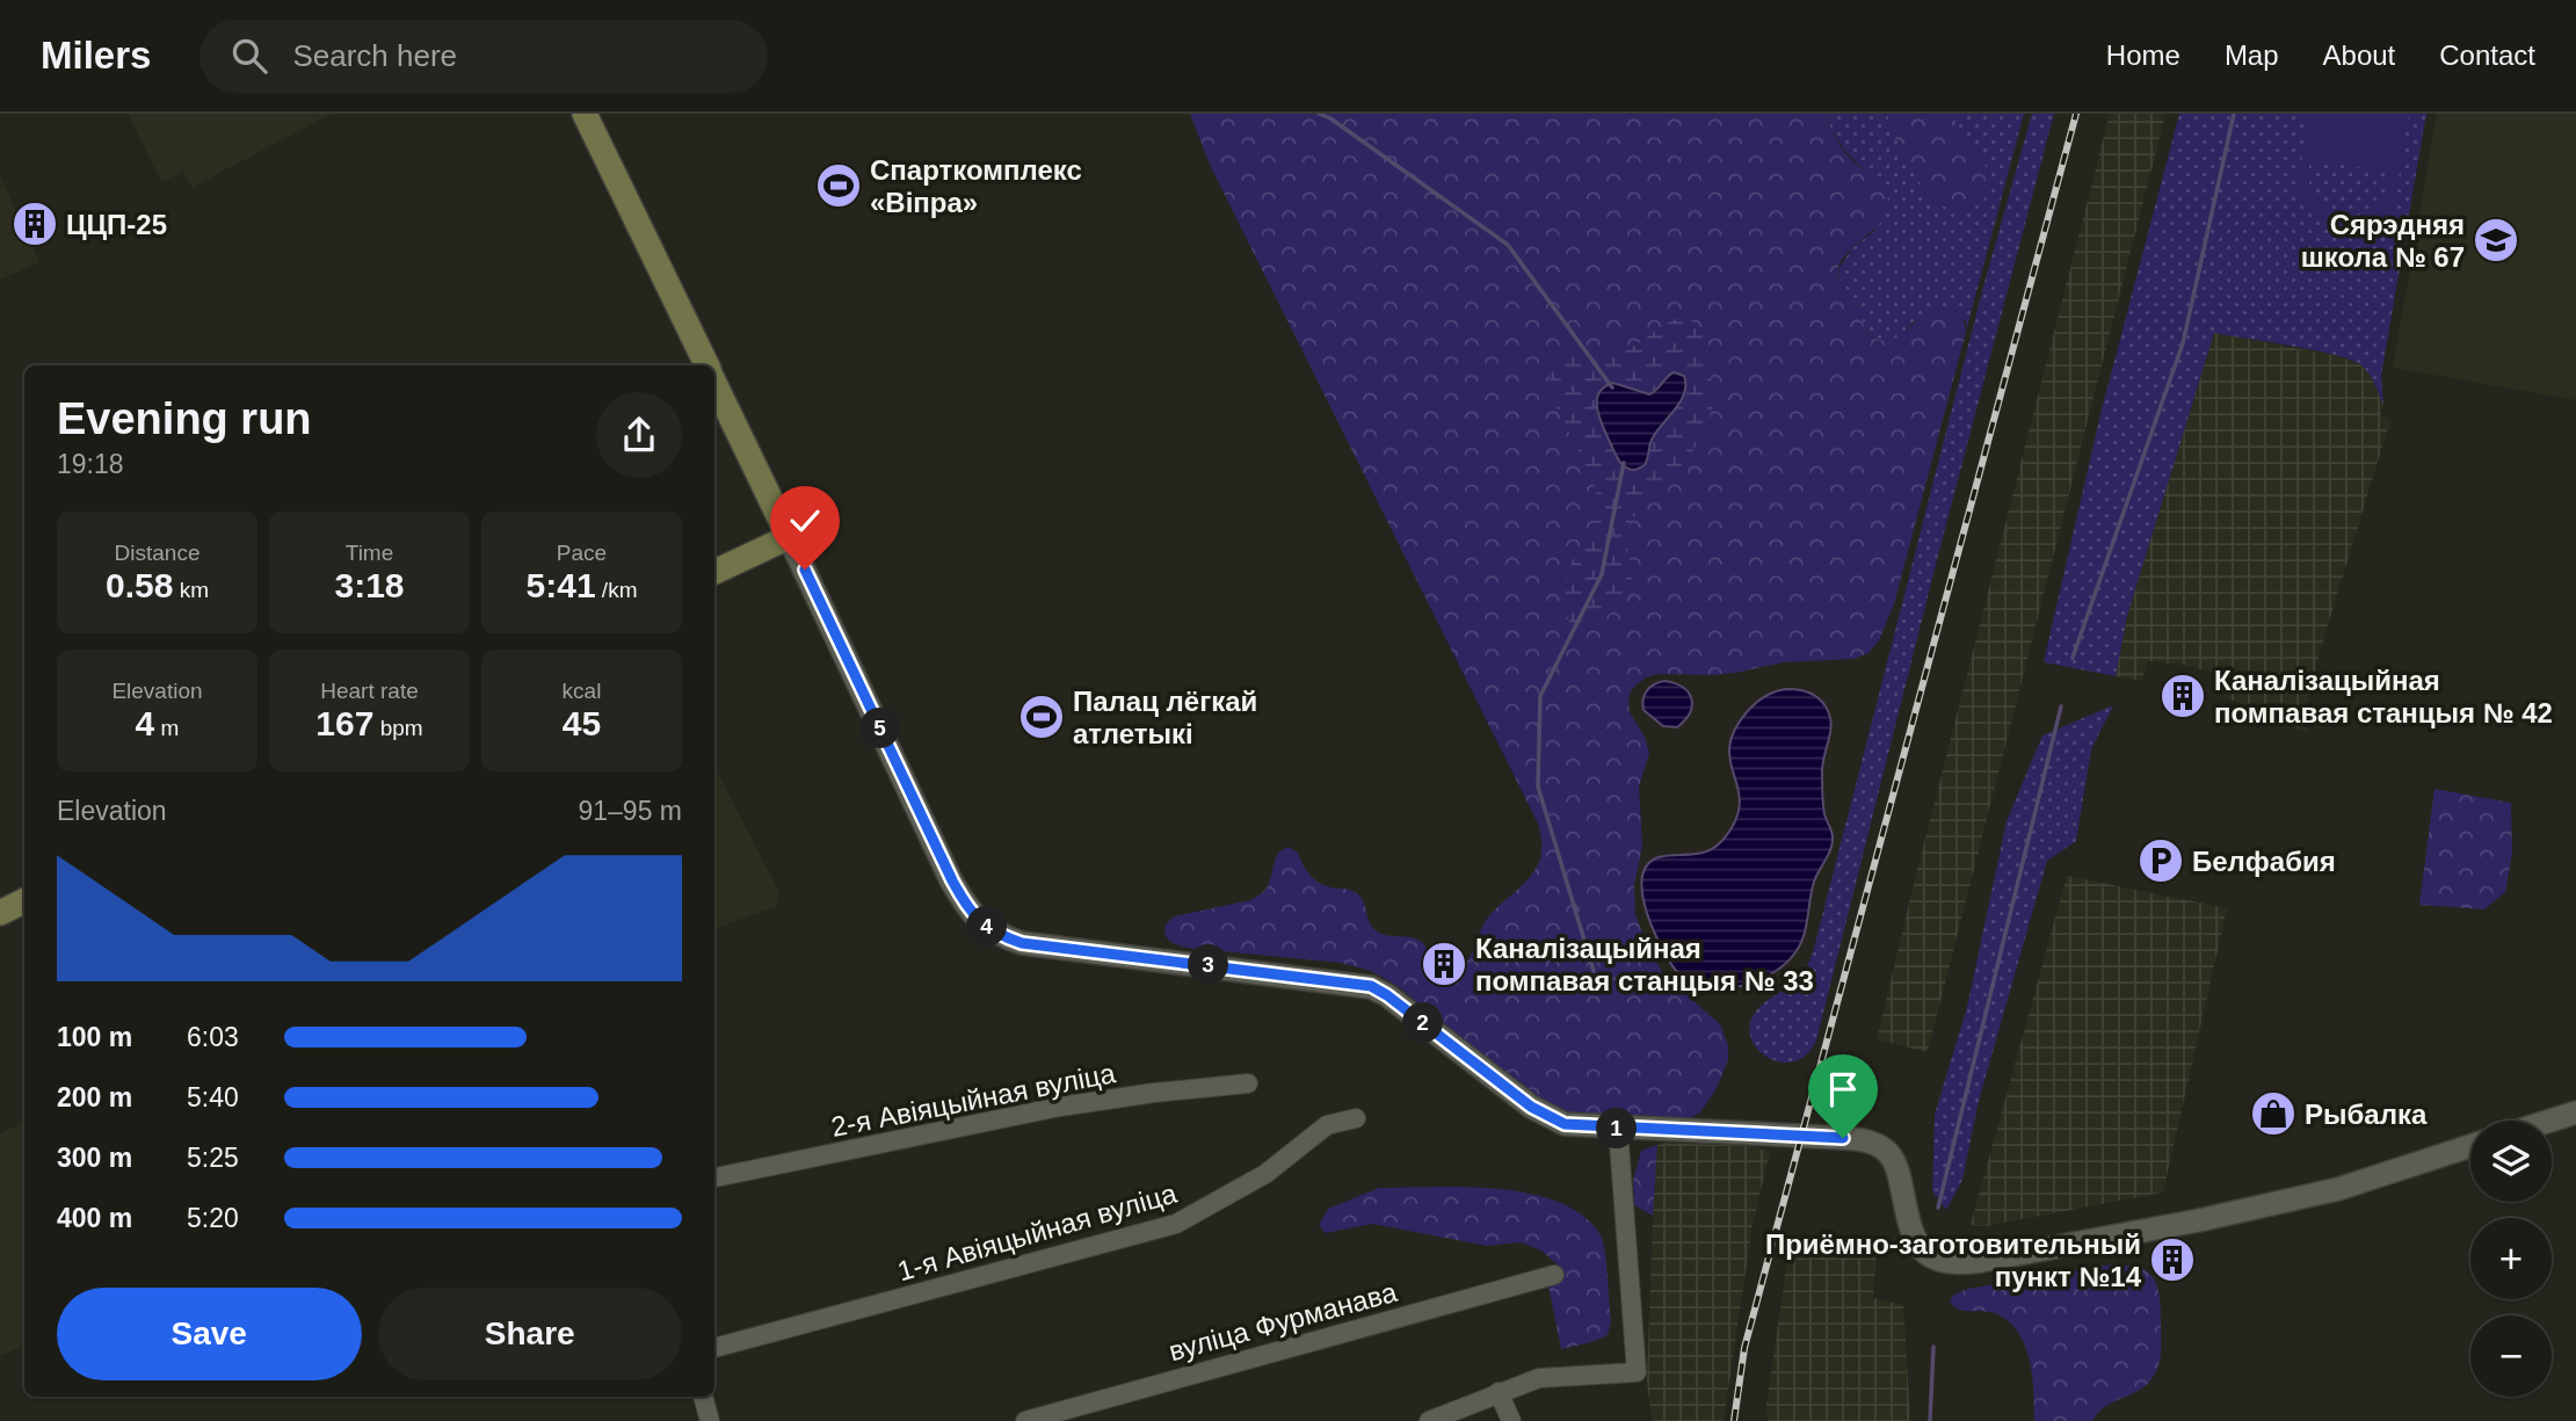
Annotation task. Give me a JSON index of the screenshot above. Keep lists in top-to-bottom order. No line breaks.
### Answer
{"streets":{"street":["2-я Авіяцыйная вуліца","1-я Авіяцыйная вуліца","вуліца Фурманава"]},"places":{"sports":["Спарткомплекс «Віпра»","Палац лёгкай атлетыкі"],"building":["ЦЦП-25","Каналізацыйная помпавая станцыя № 42","Каналізацыйная помпавая станцыя № 33","Приёмно-заготовительный пункт №14"],"school or university":["Сярэдняя школа № 67"],"parking":["Белфабия"],"shop":["Рыбалка"]},"page":{"header":"Milers","search":"Search here","nav":["Home","Map","About","Contact"],"heading":["Evening run","19:18"],"stats":[["Distance","0.58 km"],["Time","3:18"],["Pace","5:41 /km"],["Elevation","4 m"],["Heart rate","167 bpm"],["kcal","45"]],"pins":["5","4","3","2","1"],"chart":["Elevation","91–95 m"],"list":[{"name":"100 m","note":"6:03"},{"name":"200 m","note":"5:40"},{"name":"300 m","note":"5:25"},{"name":"400 m","note":"5:20"}],"map_buttons":["+","−"],"buttons":["Save","Share"]}}
